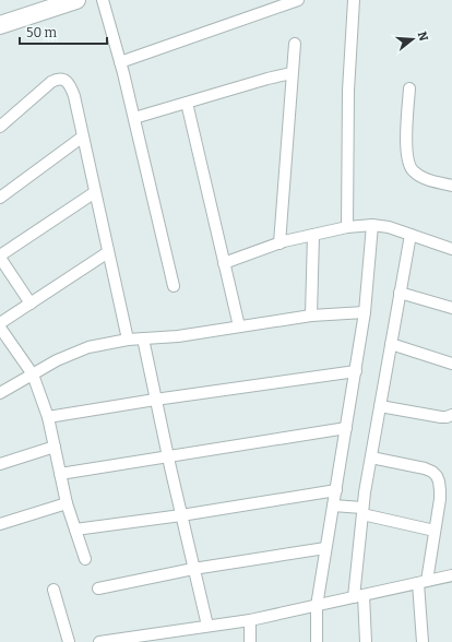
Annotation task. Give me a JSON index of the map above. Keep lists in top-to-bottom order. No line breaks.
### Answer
{"scale_bar":"50 m","north":"right"}
